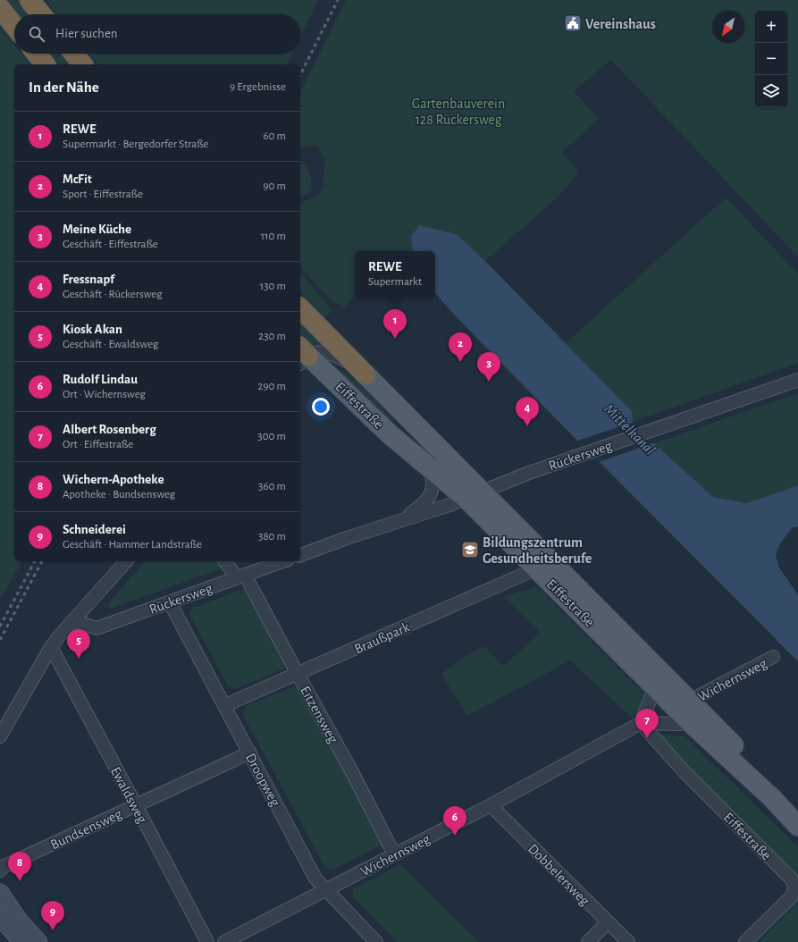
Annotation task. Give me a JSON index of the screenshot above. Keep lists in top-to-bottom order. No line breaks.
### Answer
{"streets":{"main road":["Eiffestraße"],"street":["Rückersweg","Braußpark","Wichernsweg","Eitzensweg","Droopweg","Ewaldsweg","Bundsensweg","Dobbelersweg"]},"crossings":[["Eiffestraße","Rückersweg"],["Eiffestraße","Braußpark"],["Eiffestraße","Wichernsweg"],["Rückersweg","Eitzensweg"],["Rückersweg","Droopweg"],["Braußpark","Eitzensweg"],["Braußpark","Droopweg"],["Wichernsweg","Eitzensweg"],["Wichernsweg","Droopweg"],["Wichernsweg","Dobbelersweg"],["Droopweg","Bundsensweg"],["Ewaldsweg","Bundsensweg"]],"water":["Mittelkanal"],"parks":["Gartenbauverein 128 Rückersweg"],"places":{"public building":["Vereinshaus"],"school or university":["Bildungszentrum Gesundheitsberufe"]},"north":"bottom left","page":{"map_buttons":["+","−"],"search":"Hier suchen","heading":["In der Nähe","9 Ergebnisse"],"list":[{"mark":"1","name":"REWE","note":"Supermarkt · Bergedorfer Straße","value":"60 m"},{"mark":"2","name":"McFit","note":"Sport · Eiffestraße","value":"90 m"},{"mark":"3","name":"Meine Küche","note":"Geschäft · Eiffestraße","value":"110 m"},{"mark":"4","name":"Fressnapf","note":"Geschäft · Rückersweg","value":"130 m"},{"mark":"5","name":"Kiosk Akan","note":"Geschäft · Ewaldsweg","value":"230 m"},{"mark":"6","name":"Rudolf Lindau","note":"Ort · Wichernsweg","value":"290 m"},{"mark":"7","name":"Albert Rosenberg","note":"Ort · Eiffestraße","value":"300 m"},{"mark":"8","name":"Wichern-Apotheke","note":"Apotheke · Bundsensweg","value":"360 m"},{"mark":"9","name":"Schneiderei","note":"Geschäft · Hammer Landstraße","value":"380 m"}],"popup":["REWE","Supermarkt"],"pins":["1","2","3","4","5","7","6","8","9"]}}
